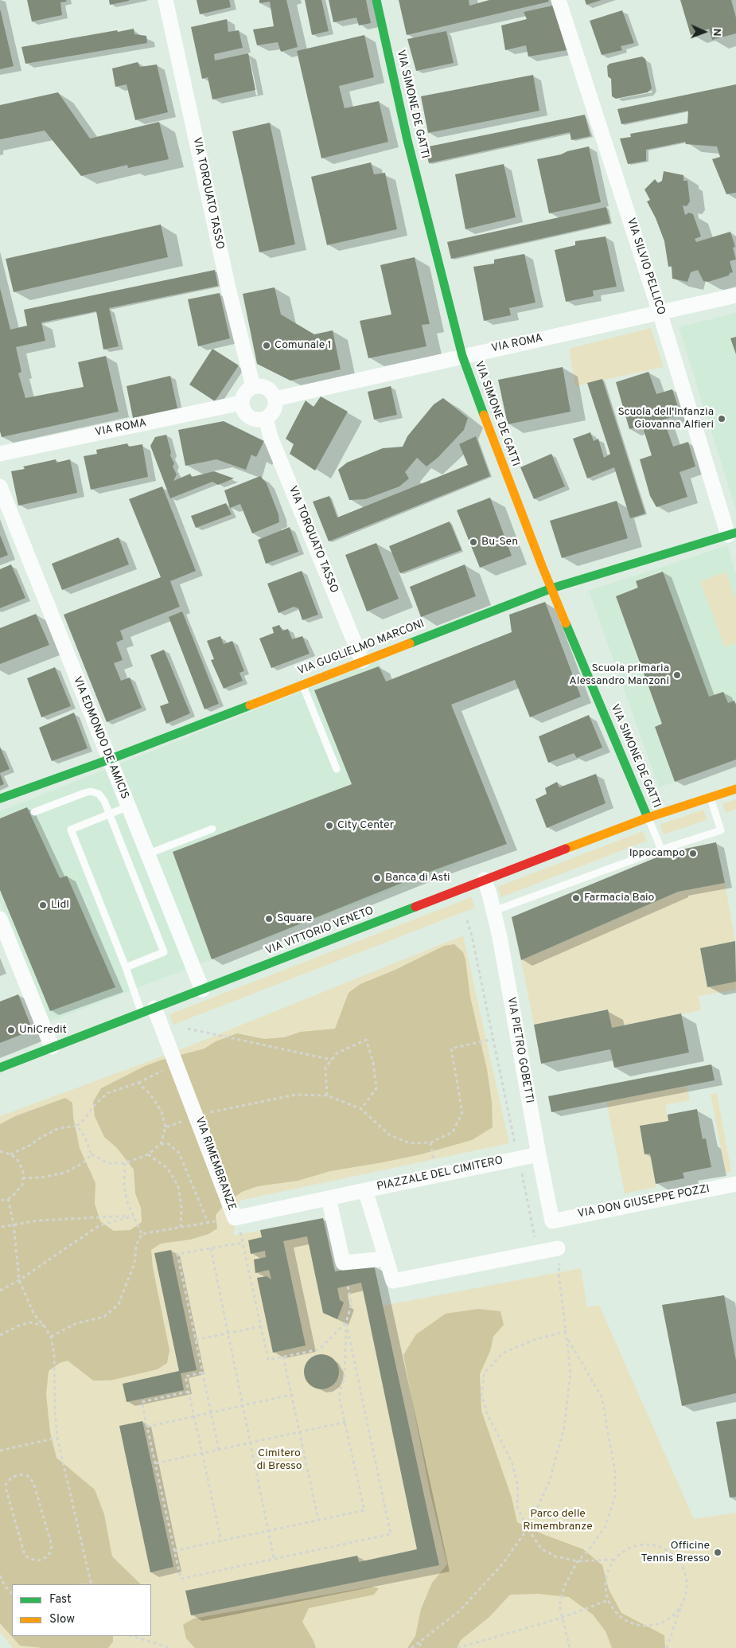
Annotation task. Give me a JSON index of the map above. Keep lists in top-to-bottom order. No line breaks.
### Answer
{"streets":{"street":["VIA SIMONE DE GATTI","VIA TORQUATO TASSO","VIA SILVIO PELLICO","VIA ROMA","VIA GUGLIELMO MARCONI","VIA EDMONDO DE AMICIS","VIA VITTORIO VENETO","VIA PIETRO GOBETTI","VIA RIMEMBRANZE","PIAZZALE DEL CIMITERO","VIA DON GIUSEPPE POZZI"]},"crossings":[["VIA SIMONE DE GATTI","VIA ROMA"],["VIA SIMONE DE GATTI","VIA GUGLIELMO MARCONI"],["VIA SIMONE DE GATTI","VIA VITTORIO VENETO"],["VIA TORQUATO TASSO","VIA ROMA"],["VIA TORQUATO TASSO","VIA GUGLIELMO MARCONI"],["VIA SILVIO PELLICO","VIA ROMA"],["VIA SILVIO PELLICO","VIA GUGLIELMO MARCONI"],["VIA GUGLIELMO MARCONI","VIA EDMONDO DE AMICIS"],["VIA EDMONDO DE AMICIS","VIA VITTORIO VENETO"],["VIA VITTORIO VENETO","VIA PIETRO GOBETTI"],["VIA VITTORIO VENETO","VIA RIMEMBRANZE"],["VIA PIETRO GOBETTI","PIAZZALE DEL CIMITERO"],["VIA PIETRO GOBETTI","VIA DON GIUSEPPE POZZI"],["VIA RIMEMBRANZE","PIAZZALE DEL CIMITERO"]],"parks":["Cimitero di Bresso","Parco delle Rimembranze"],"places":["Comunale 1","Scuola dell'Infanzia Giovanna Alfieri","Bu-Sen","Scuola primaria Alessandro Manzoni","City Center","Ippocampo","Banca di Asti","Farmacia Baio","Lidl","Square","UniCredit","Officine Tennis Bresso"],"legend":["Fast","Slow"],"north":"right"}
